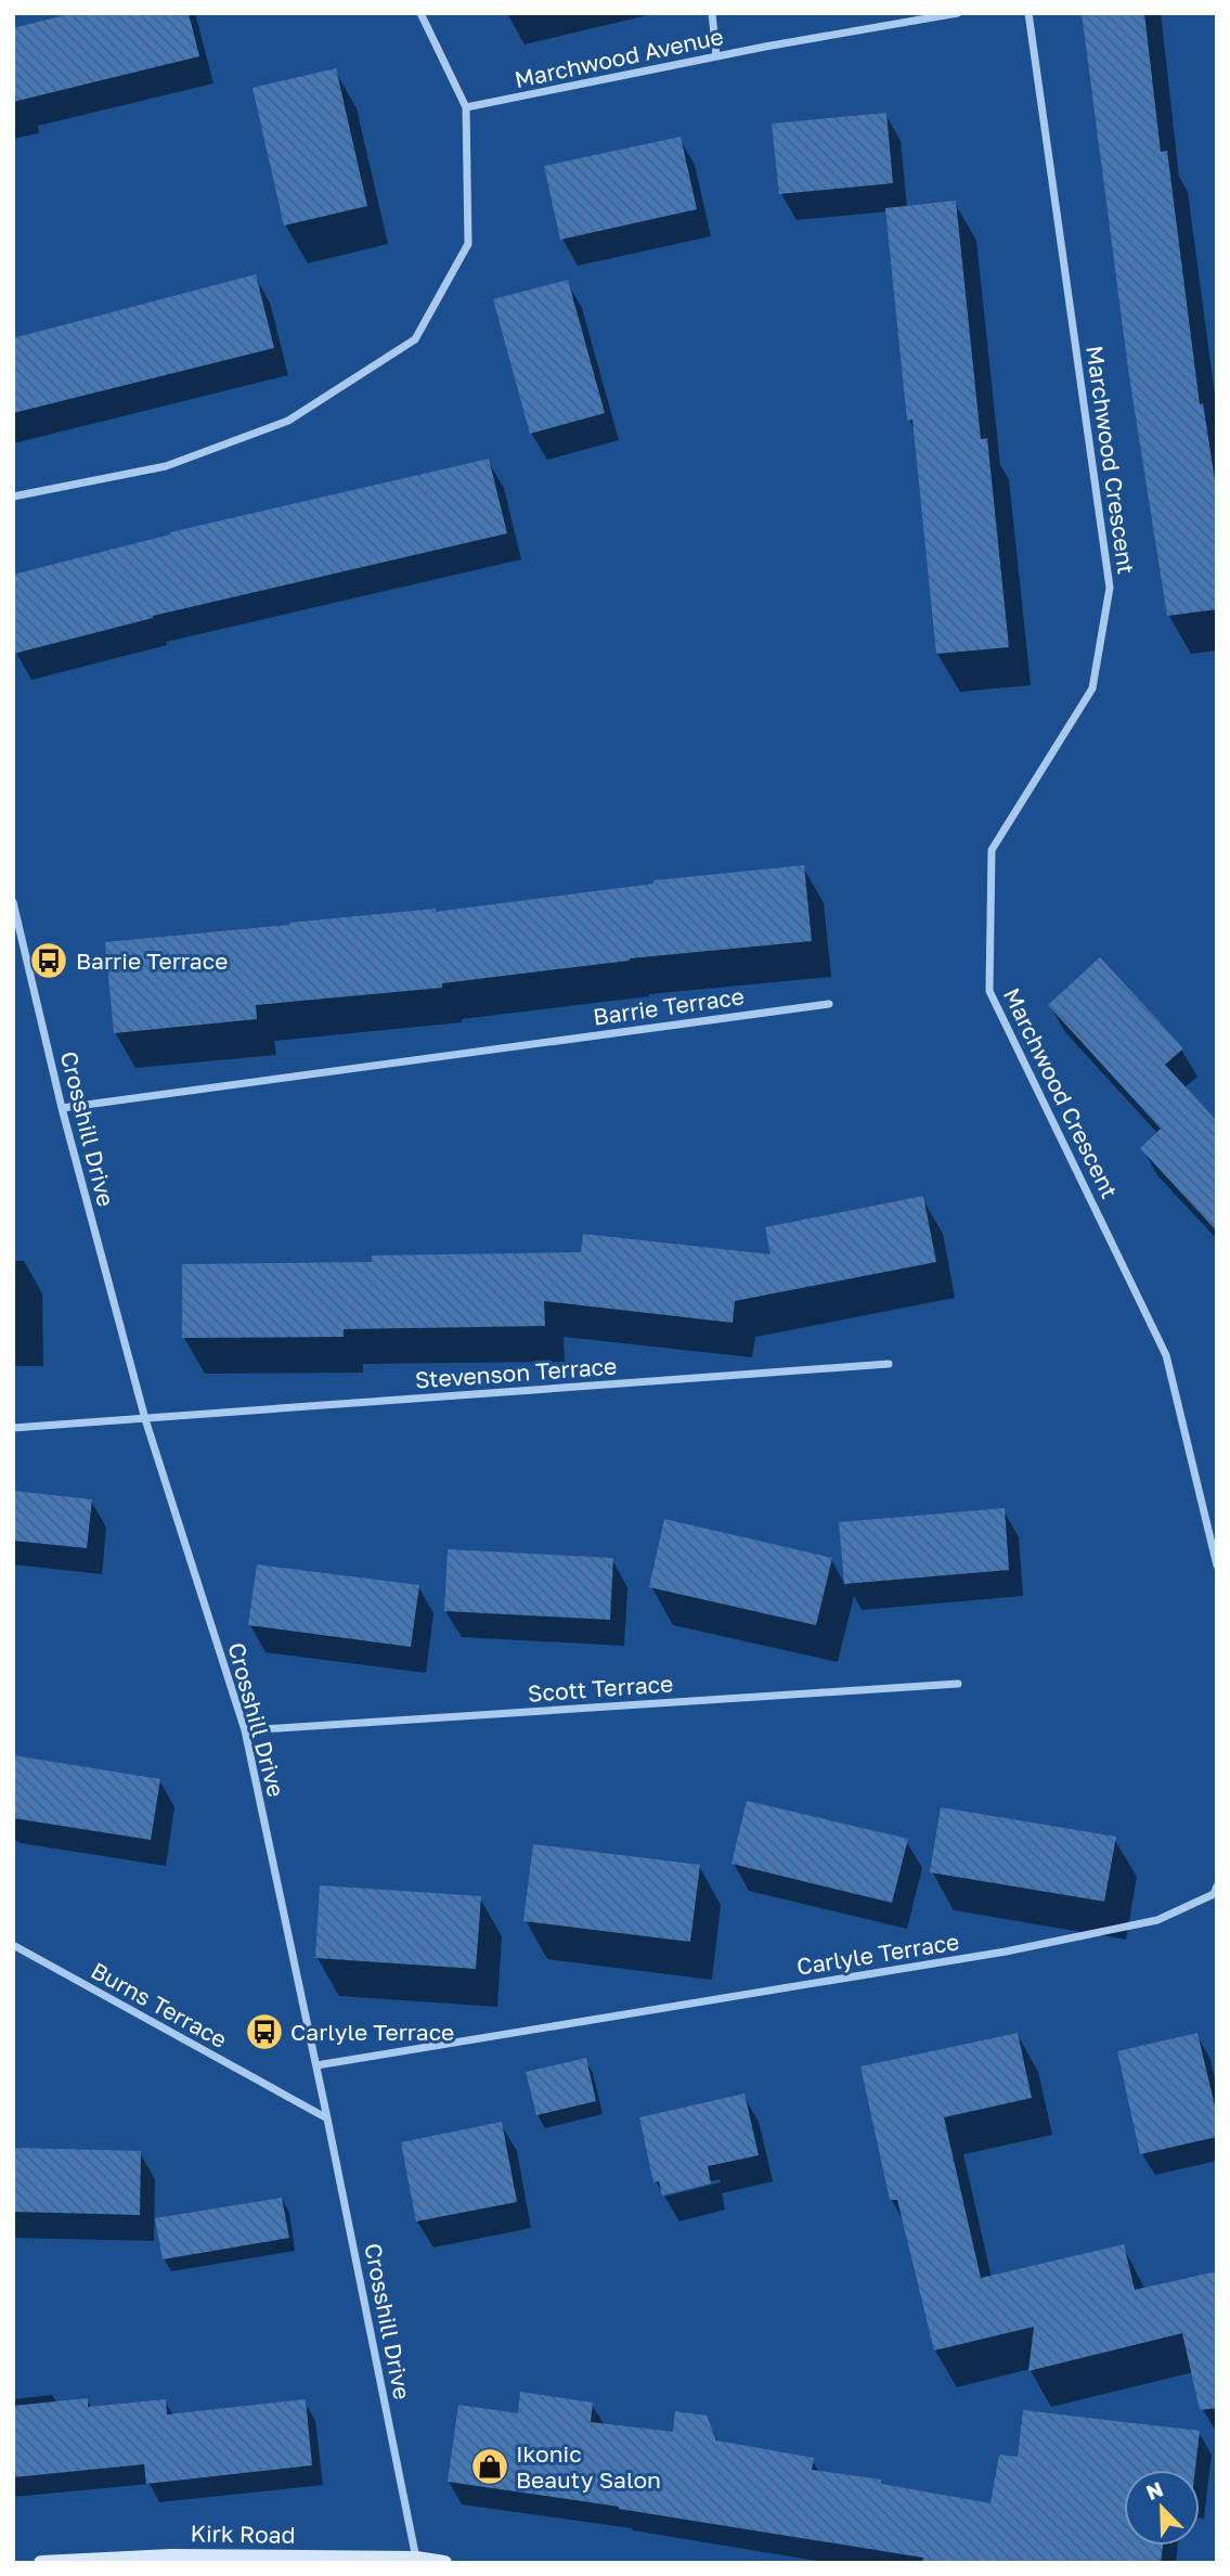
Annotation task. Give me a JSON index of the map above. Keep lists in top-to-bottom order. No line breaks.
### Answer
{"streets":{"main road":["Kirk Road"],"street":["Marchwood Avenue","Marchwood Crescent","Barrie Terrace","Crosshill Drive","Stevenson Terrace","Scott Terrace","Carlyle Terrace","Burns Terrace"]},"crossings":[["Barrie Terrace","Crosshill Drive"],["Crosshill Drive","Stevenson Terrace"],["Crosshill Drive","Scott Terrace"],["Crosshill Drive","Carlyle Terrace"],["Crosshill Drive","Burns Terrace"],["Crosshill Drive","Kirk Road"]],"places":{"bus stop":["Barrie Terrace","Carlyle Terrace"],"shop":["Ikonic Beauty Salon"]},"north":"top left"}
